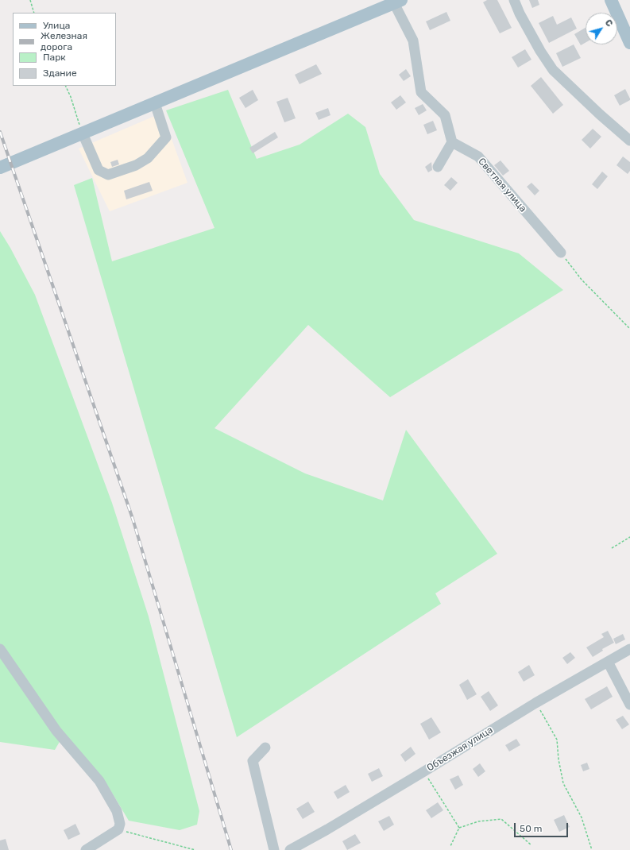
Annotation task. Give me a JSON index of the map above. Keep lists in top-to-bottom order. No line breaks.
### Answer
{"streets":{"street":["Светлая улица","Объезжая улица"]},"legend":["Улица","Железная дорога","Парк","Здание"],"scale_bar":"50 m","north":"top right"}
